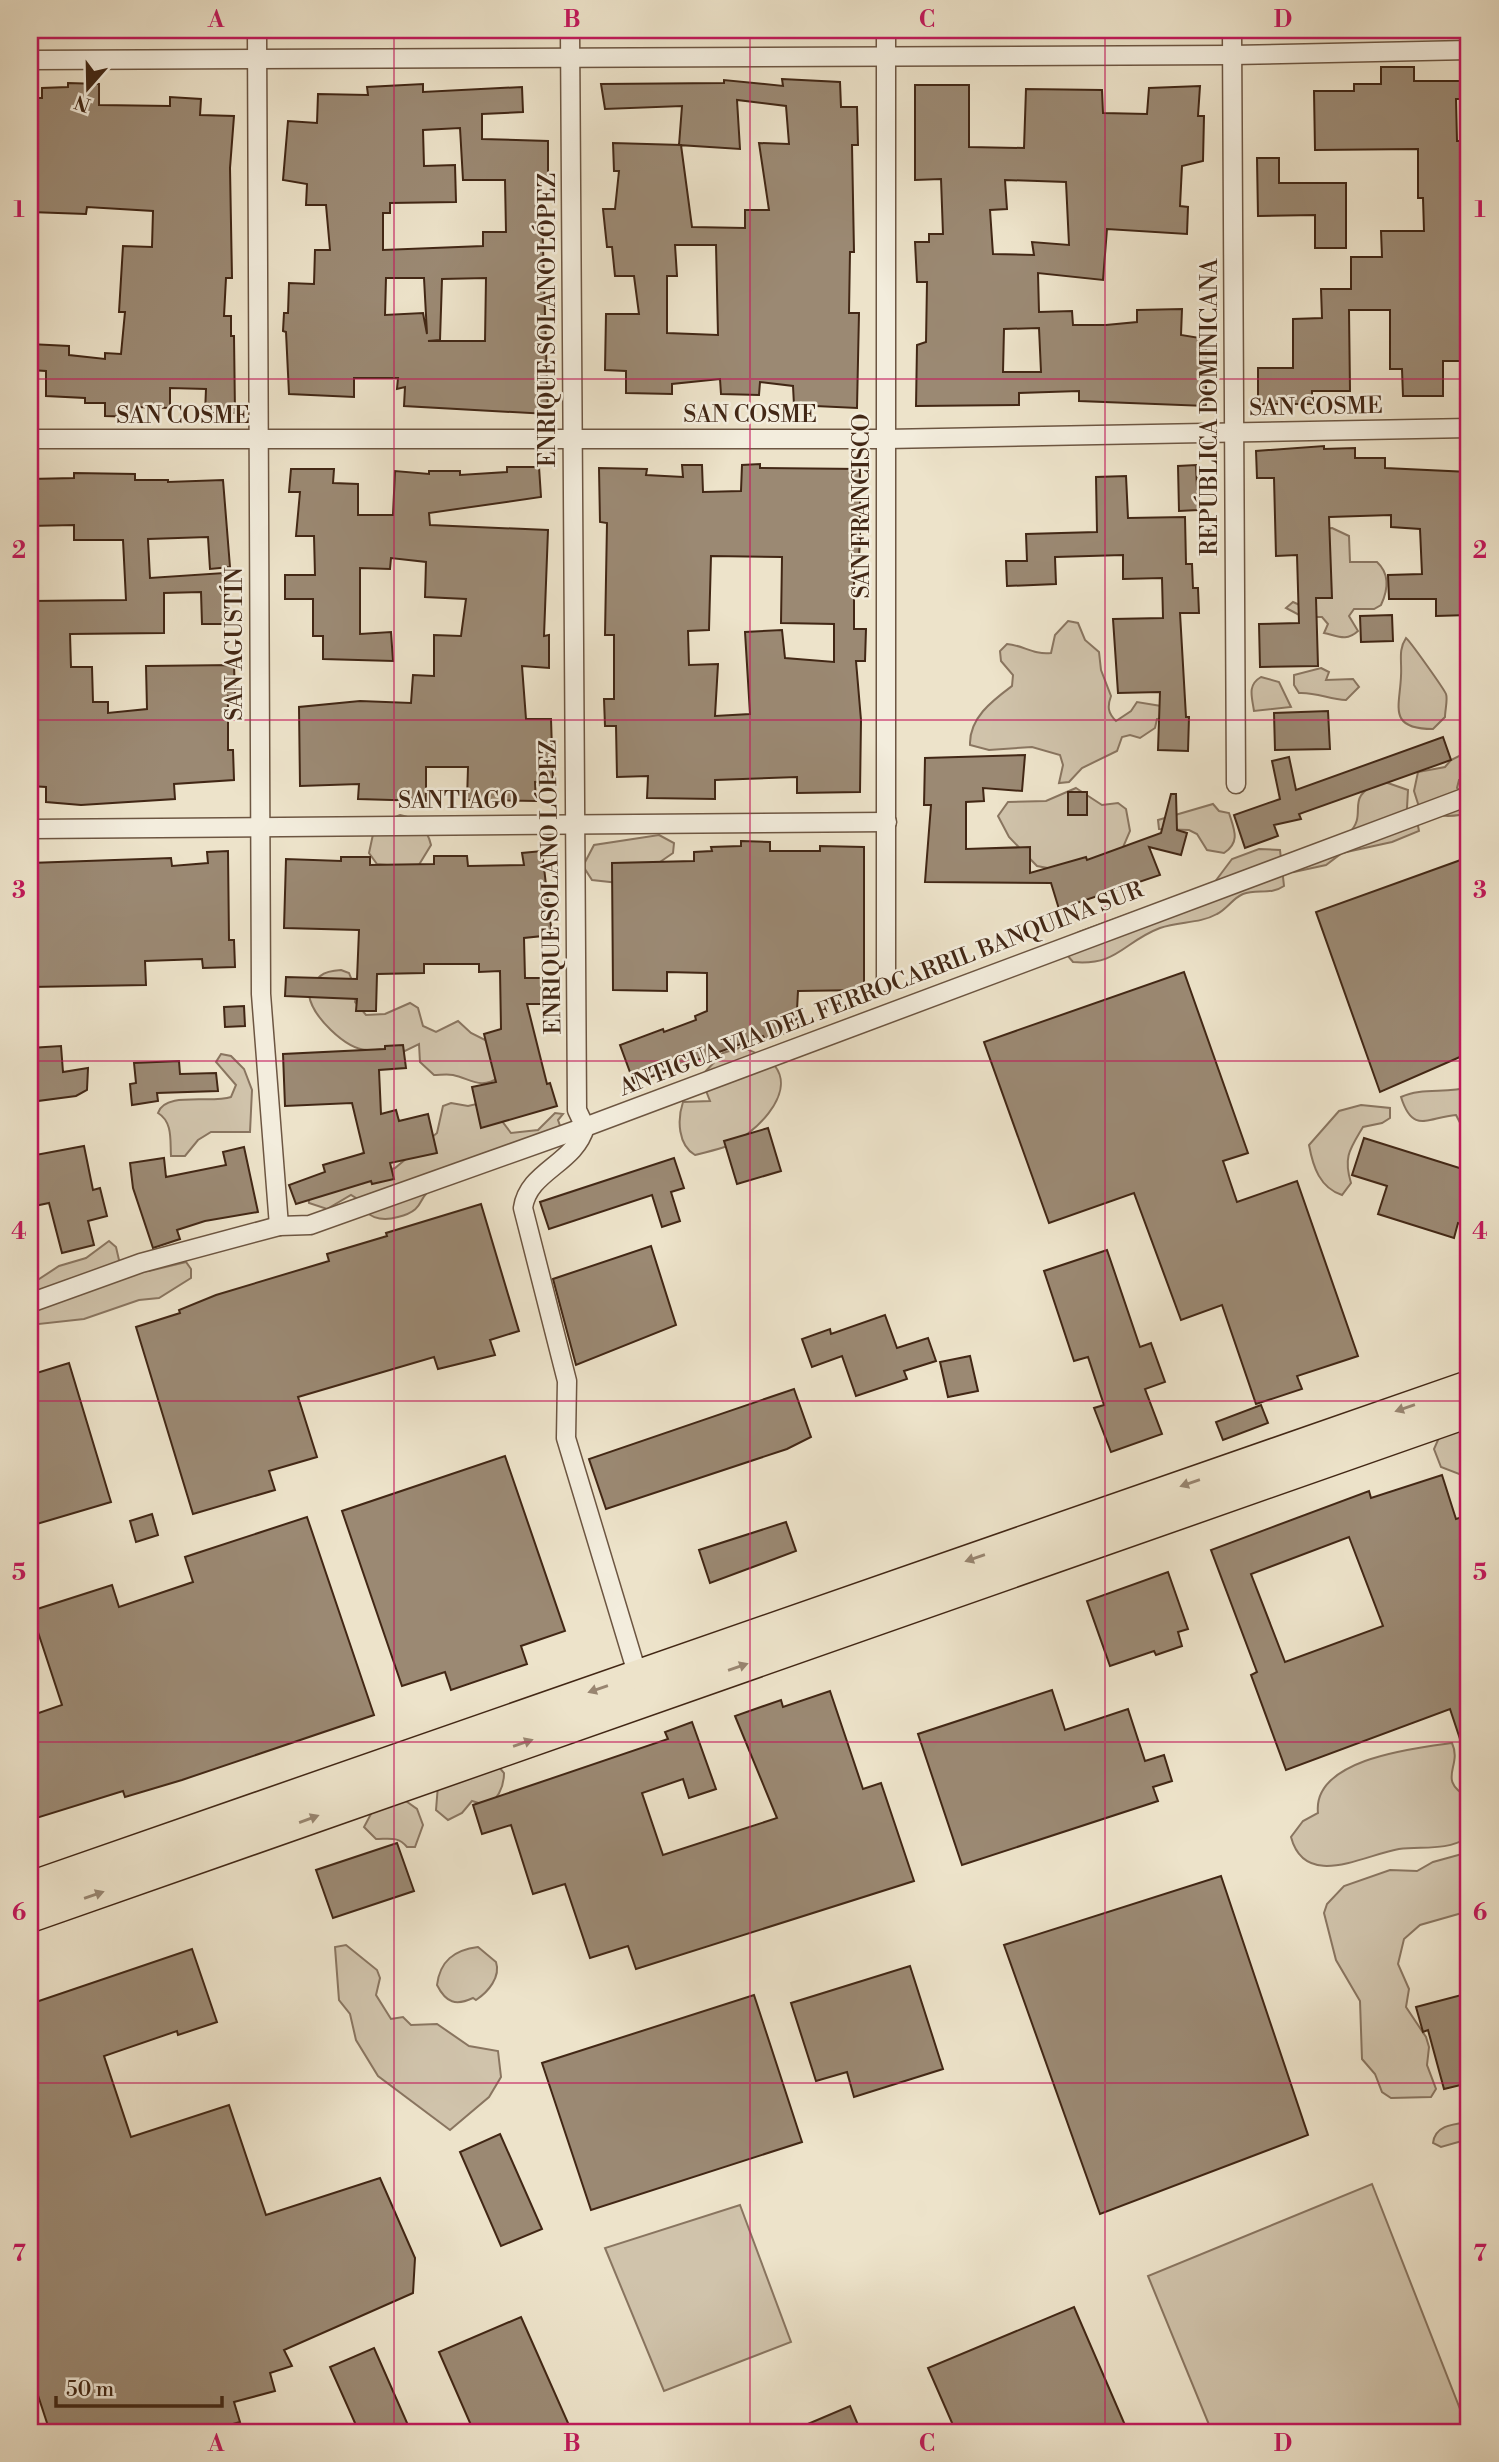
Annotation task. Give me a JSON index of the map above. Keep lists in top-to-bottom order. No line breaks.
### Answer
{"streets":{"street":["ENRIQUE SOLANO LÓPEZ","REPÚBLICA DOMINICANA","SAN COSME","SAN FRANCISCO","SAN AGUSTÍN","SANTIAGO","ANTIGUA VIA DEL FERROCARRIL BANQUINA SUR"]},"crossings":[["ENRIQUE SOLANO LÓPEZ","SAN COSME"],["ENRIQUE SOLANO LÓPEZ","SANTIAGO"],["ENRIQUE SOLANO LÓPEZ","ANTIGUA VIA DEL FERROCARRIL BANQUINA SUR"],["REPÚBLICA DOMINICANA","SAN COSME"],["SAN COSME","SAN FRANCISCO"],["SAN COSME","SAN AGUSTÍN"],["SAN FRANCISCO","SANTIAGO"],["SAN AGUSTÍN","SANTIAGO"],["SAN AGUSTÍN","ANTIGUA VIA DEL FERROCARRIL BANQUINA SUR"]],"scale_bar":"50 m","north":"bottom","grid":{"columns":["A","B","C","D"],"rows":["1","2","3","4","5","6","7"]}}
